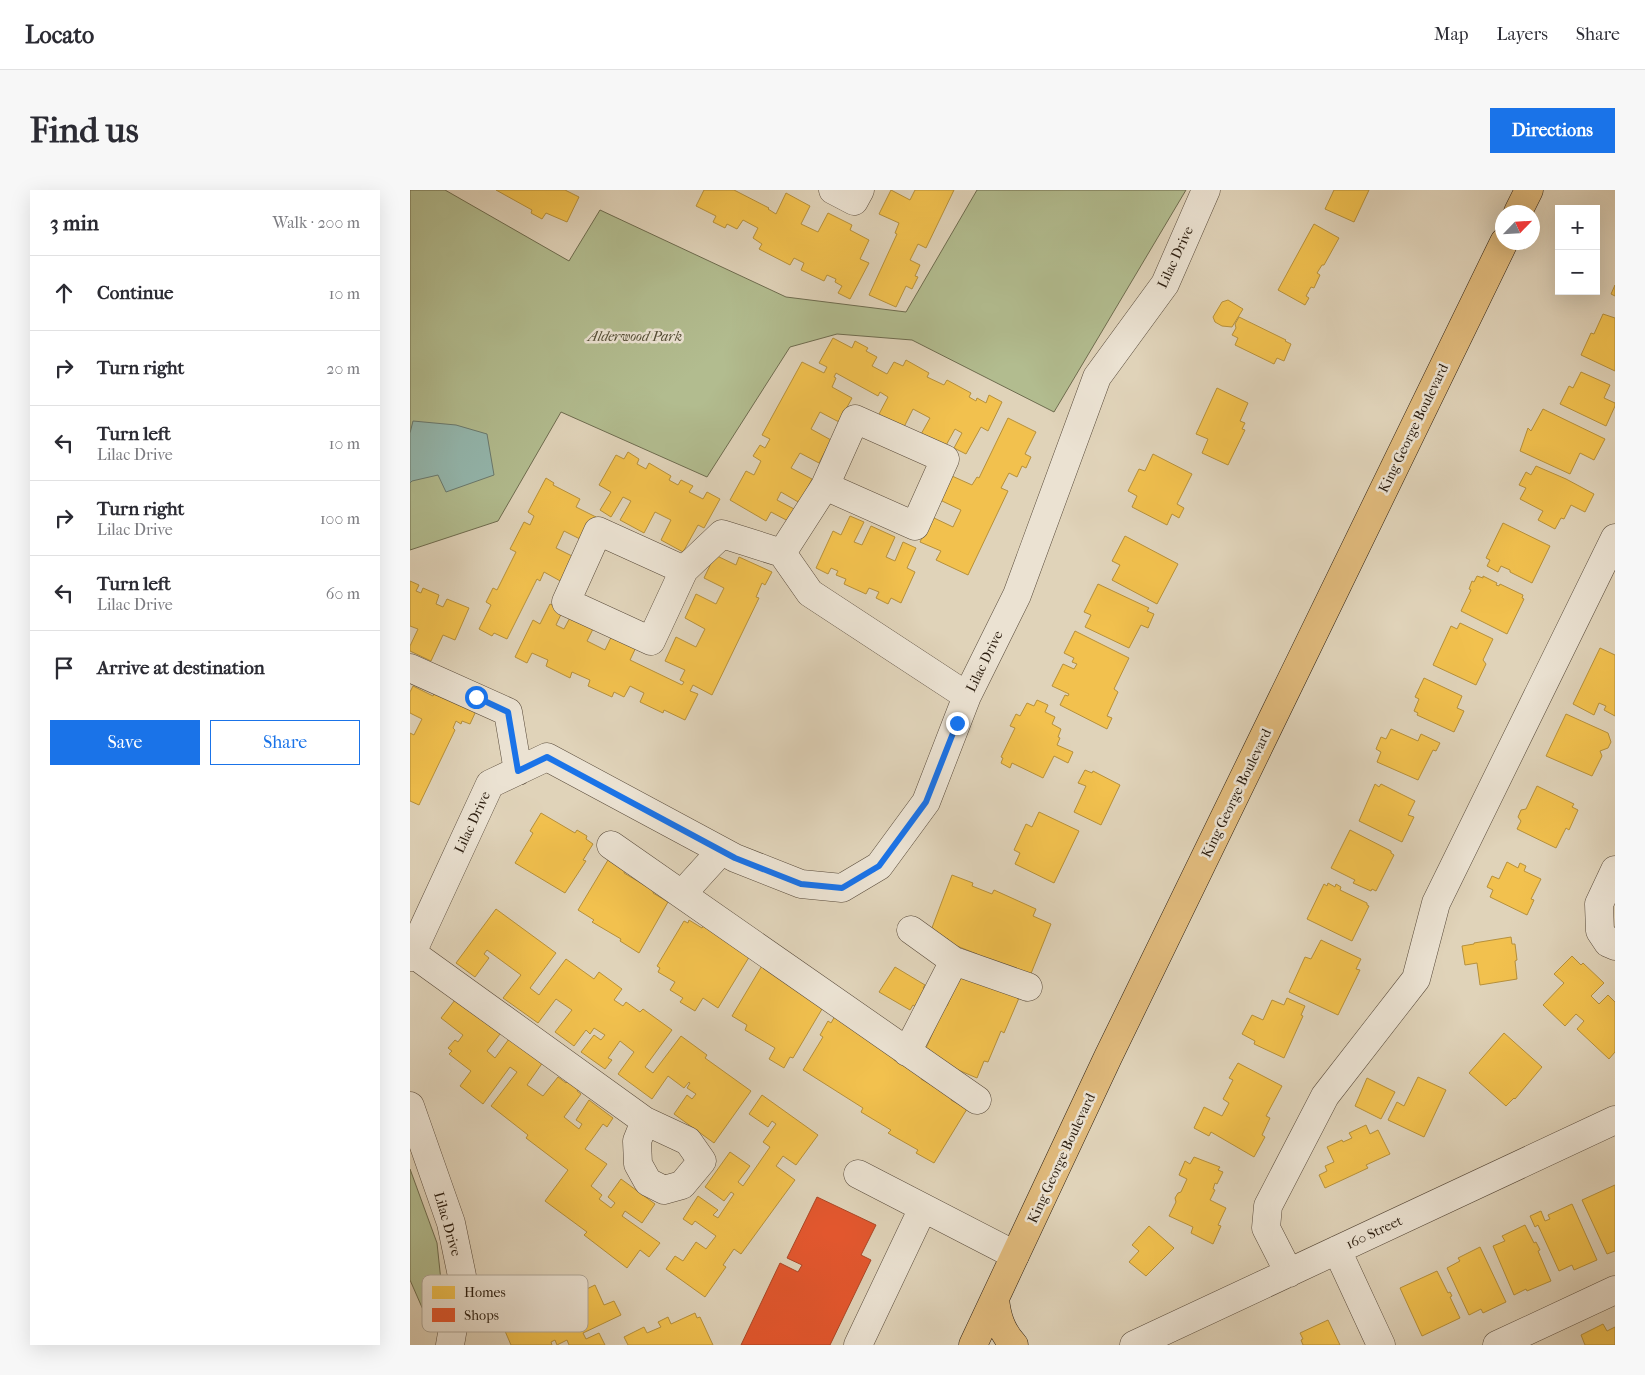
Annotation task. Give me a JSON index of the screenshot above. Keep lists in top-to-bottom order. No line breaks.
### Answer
{"streets":{"main road":["King George Boulevard"],"street":["Lilac Drive","160 Street"]},"parks":["Alderwood Park"],"legend":["Homes","Shops"],"north":"top right","page":{"header":"Locato","nav":["Map","Layers","Share"],"buttons":["Directions",["Save","Share"]],"title":"Find us","heading":["3 min","Walk · 200 m"],"map_buttons":["+","−"],"list":[["Continue","10 m"],["Turn right","20 m"],["Turn left","Lilac Drive","10 m"],["Turn right","Lilac Drive","100 m"],["Turn left","Lilac Drive","60 m"],"Arrive at destination"]}}
